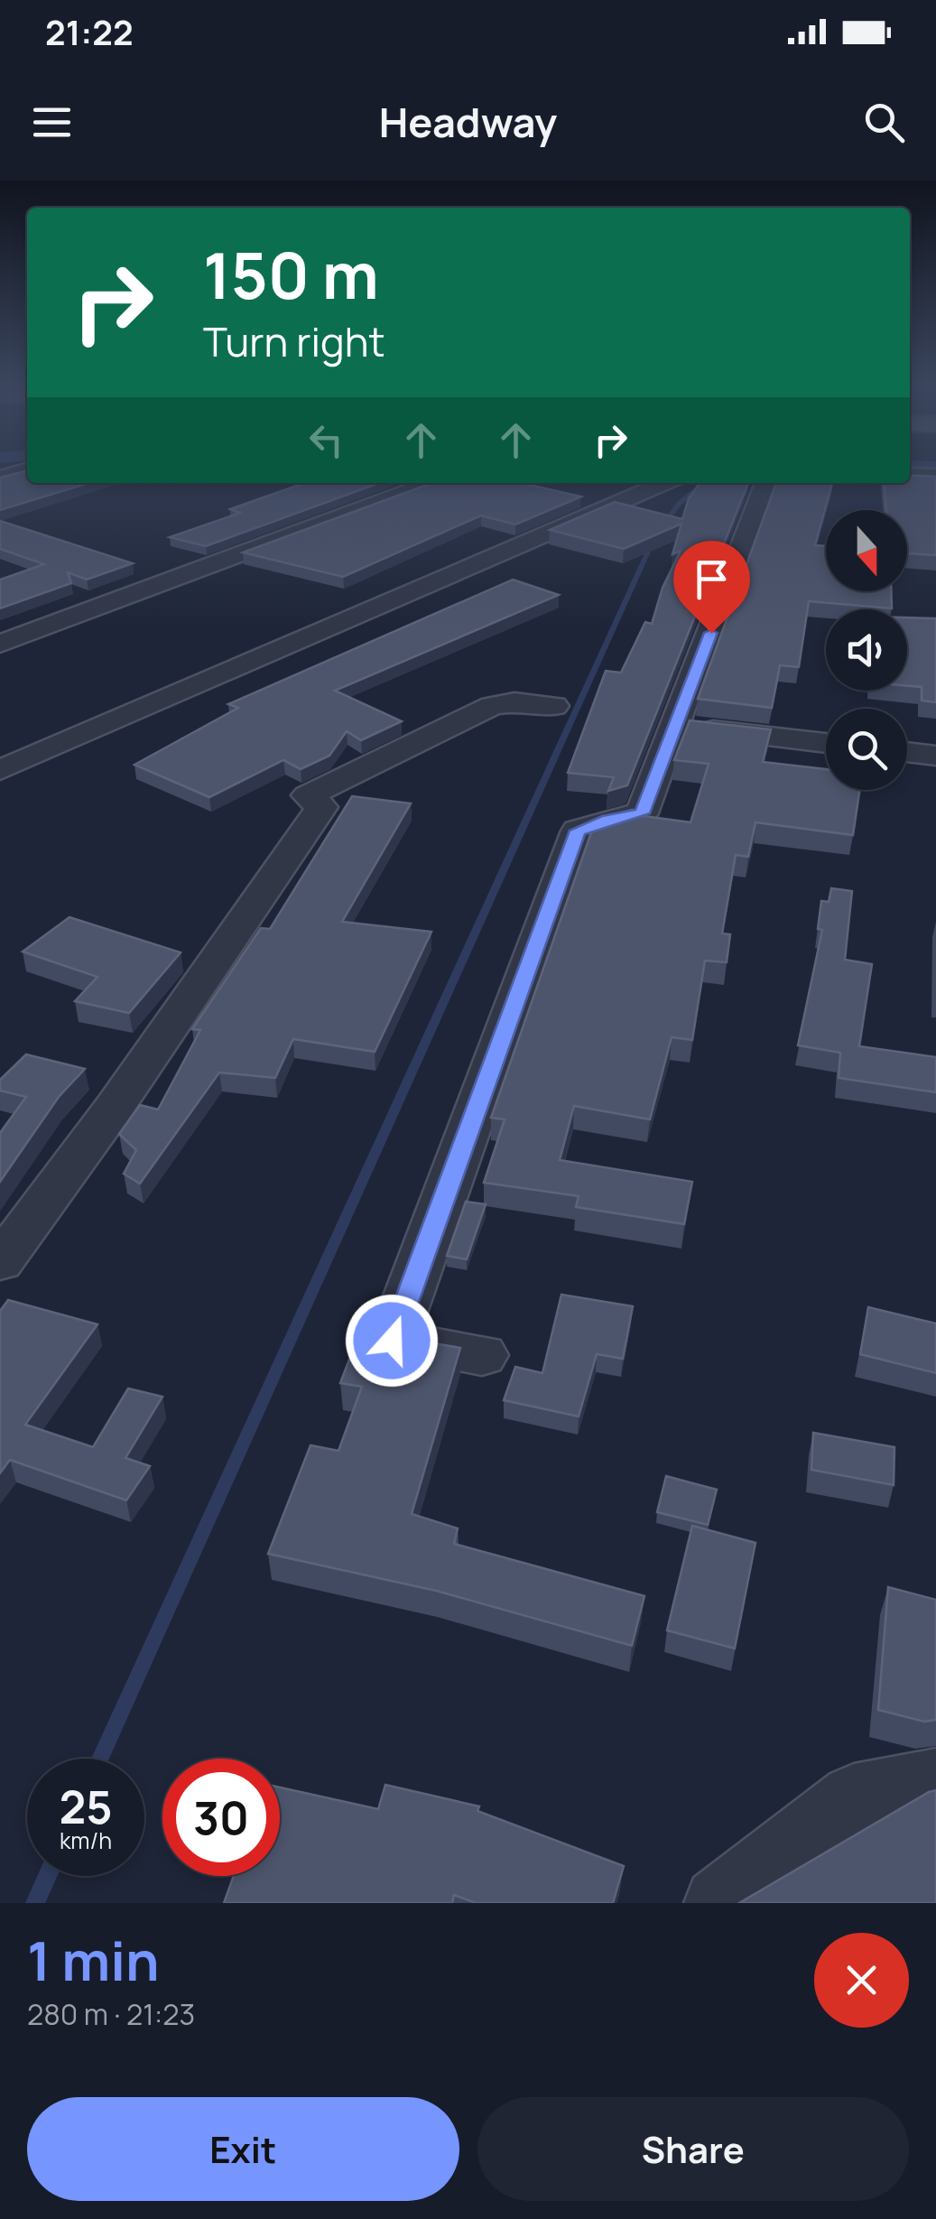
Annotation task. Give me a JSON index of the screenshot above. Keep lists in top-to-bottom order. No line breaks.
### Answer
{"north":"bottom","page":{"status":"21:22","header":"Headway","turn":["150 m","Turn right"],"speed":"25 km/h","limit":"30","heading":["1 min","280 m · 21:23"],"buttons":["Exit","Share"]}}
